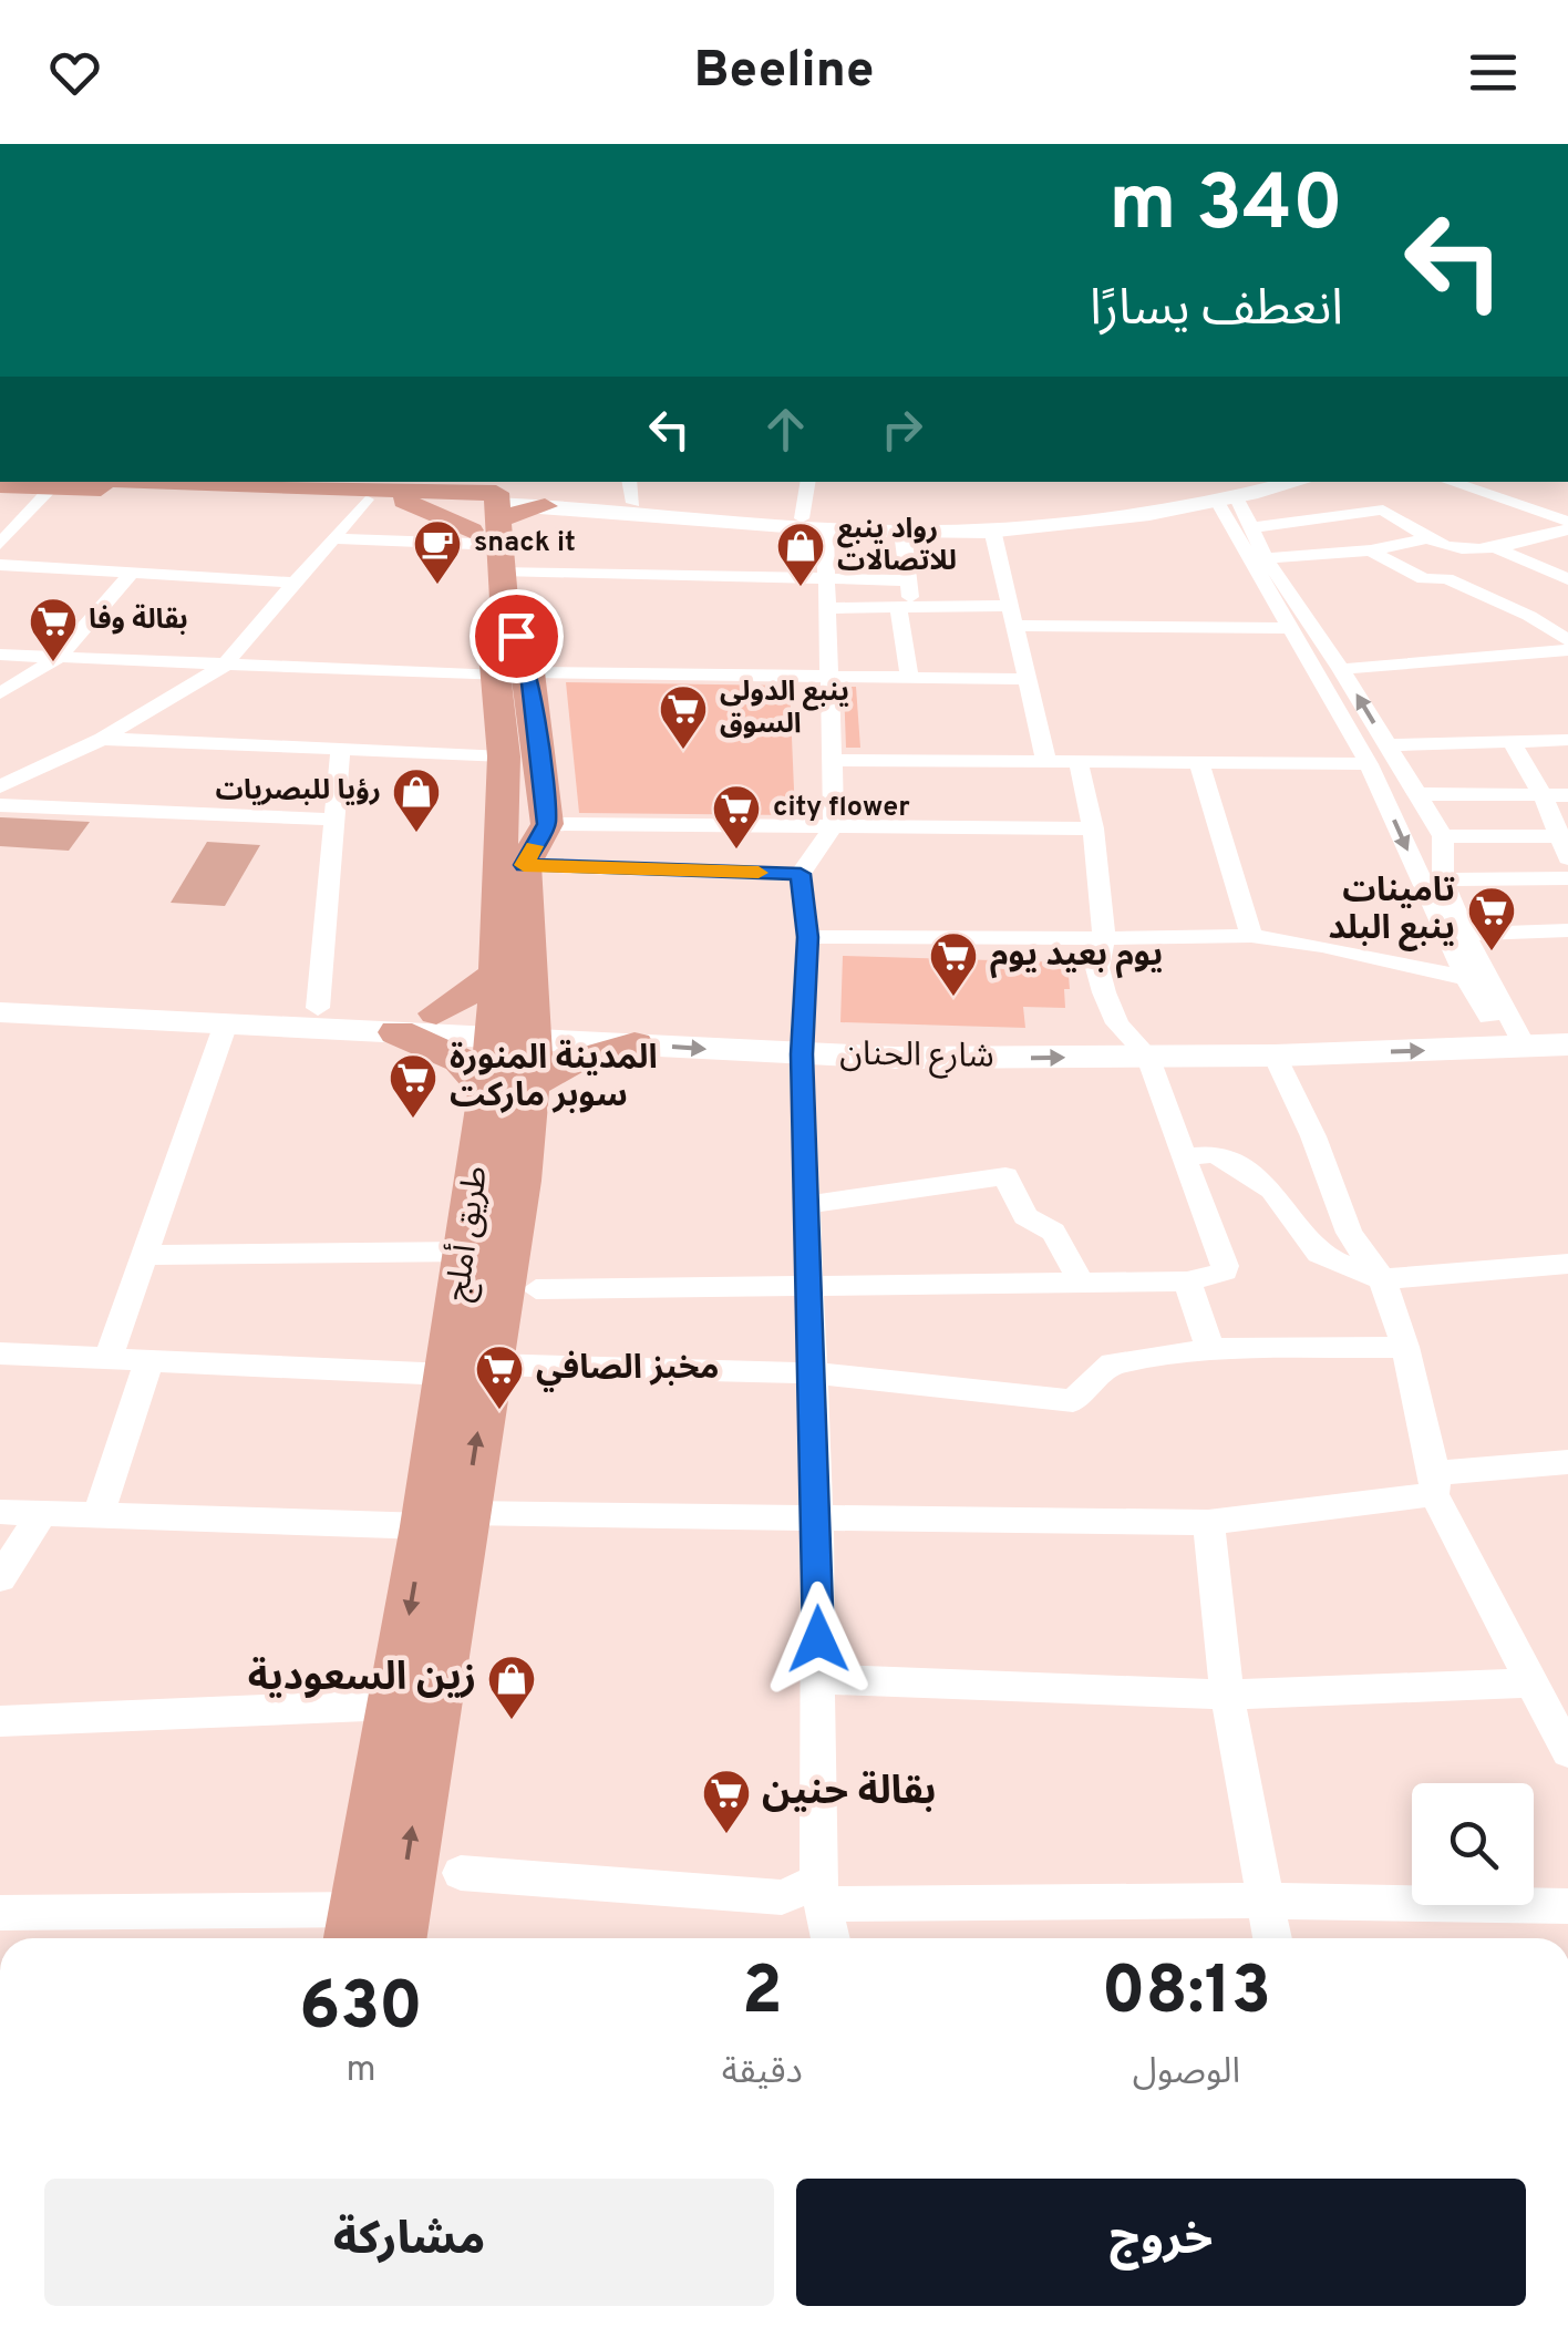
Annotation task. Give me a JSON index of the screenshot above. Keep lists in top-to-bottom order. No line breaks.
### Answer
{"streets":{"highway":["طريق أملج"],"main road":["شارع الحنان"]},"crossings":[["شارع الحنان","طريق أملج"]],"one_way":["شارع الحنان"],"places":{"cafe":["snack it"],"shop":["رواد ينبع للاتصالات","رؤيا للبصريات","زين السعودية"],"supermarket":["بقالة وفا","ينبع الدولى السوق","city flower","تامينات ينبع البلد","يوم بعيد يوم","المدينة المنورة سوبر ماركت","مخبز الصافي","بقالة حنين"]},"page":{"header":"Beeline","turn":["340 m","انعطف يسارًا"],"eta":["08:13","الوصول","2","دقيقة","630","m"],"buttons":["خروج","مشاركة"]}}
